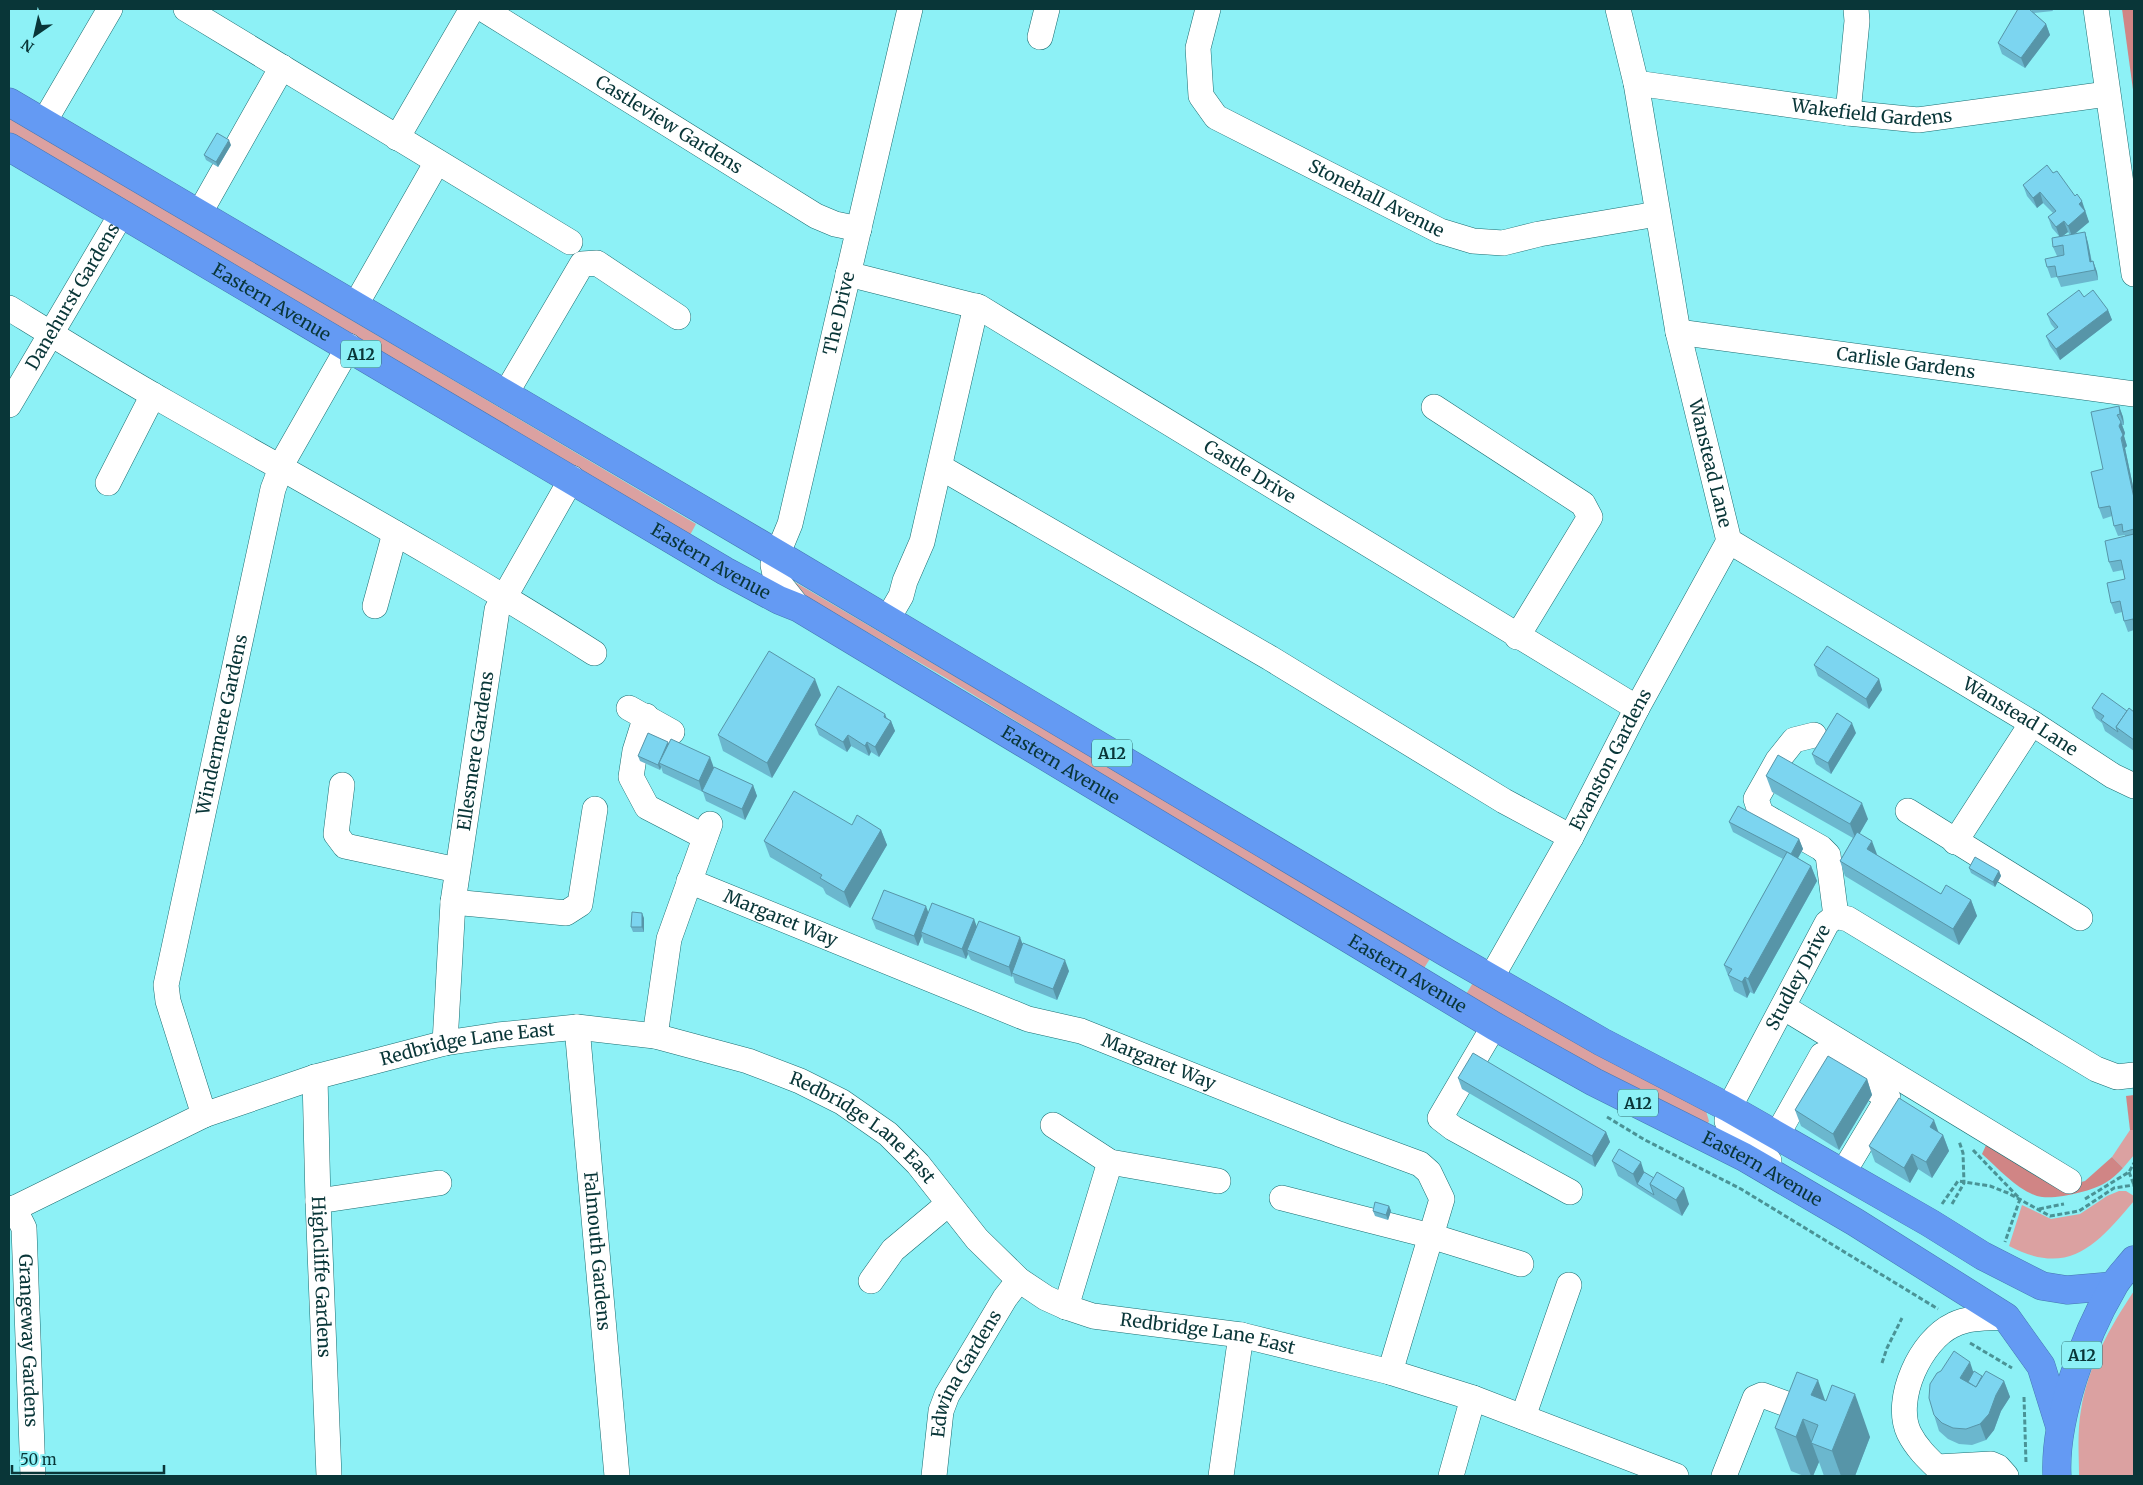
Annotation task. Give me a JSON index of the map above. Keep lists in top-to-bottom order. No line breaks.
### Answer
{"streets":{"highway":["Eastern Avenue","A12"],"street":["Wakefield Gardens","Castleview Gardens","Stonehall Avenue","Danehurst Gardens","The Drive","Carlisle Gardens","Wanstead Lane","Castle Drive","Windermere Gardens","Ellesmere Gardens","Evanston Gardens","Margaret Way","Studley Drive","Redbridge Lane East","Falmouth Gardens","Highcliffe Gardens","Grangeway Gardens","Edwina Gardens"]},"crossings":[["Wakefield Gardens","Wanstead Lane"],["Castleview Gardens","The Drive"],["Stonehall Avenue","Wanstead Lane"],["Danehurst Gardens","Eastern Avenue"],["Eastern Avenue","The Drive"],["Eastern Avenue","A12"],["Eastern Avenue","Windermere Gardens"],["Eastern Avenue","Ellesmere Gardens"],["Eastern Avenue","Evanston Gardens"],["Eastern Avenue","Studley Drive"],["The Drive","Castle Drive"],["Carlisle Gardens","Wanstead Lane"],["Wanstead Lane","Evanston Gardens"],["Castle Drive","Evanston Gardens"],["Windermere Gardens","Redbridge Lane East"],["Ellesmere Gardens","Redbridge Lane East"],["Margaret Way","Redbridge Lane East"],["Redbridge Lane East","Falmouth Gardens"],["Redbridge Lane East","Highcliffe Gardens"],["Redbridge Lane East","Grangeway Gardens"],["Redbridge Lane East","Edwina Gardens"]],"scale_bar":"50 m","north":"bottom left"}
